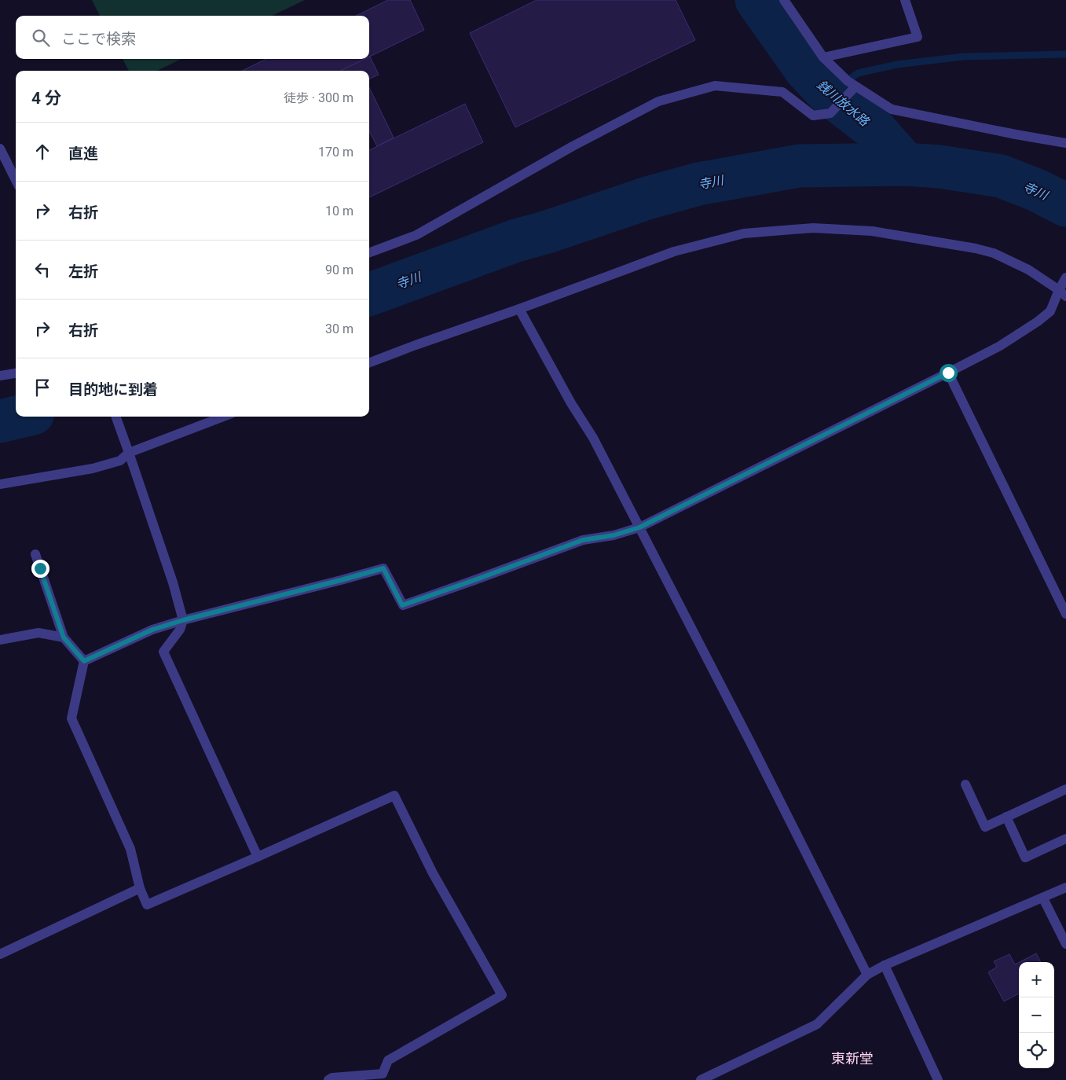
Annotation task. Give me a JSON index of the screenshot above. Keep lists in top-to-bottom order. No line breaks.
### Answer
{"districts":["東新堂"],"water":["銭川放水路","寺川"],"page":{"search":"ここで検索","heading":["4 分","徒歩 · 300 m"],"list":[["直進","170 m"],["右折","10 m"],["左折","90 m"],["右折","30 m"],"目的地に到着"],"map_buttons":["+","−"]}}
